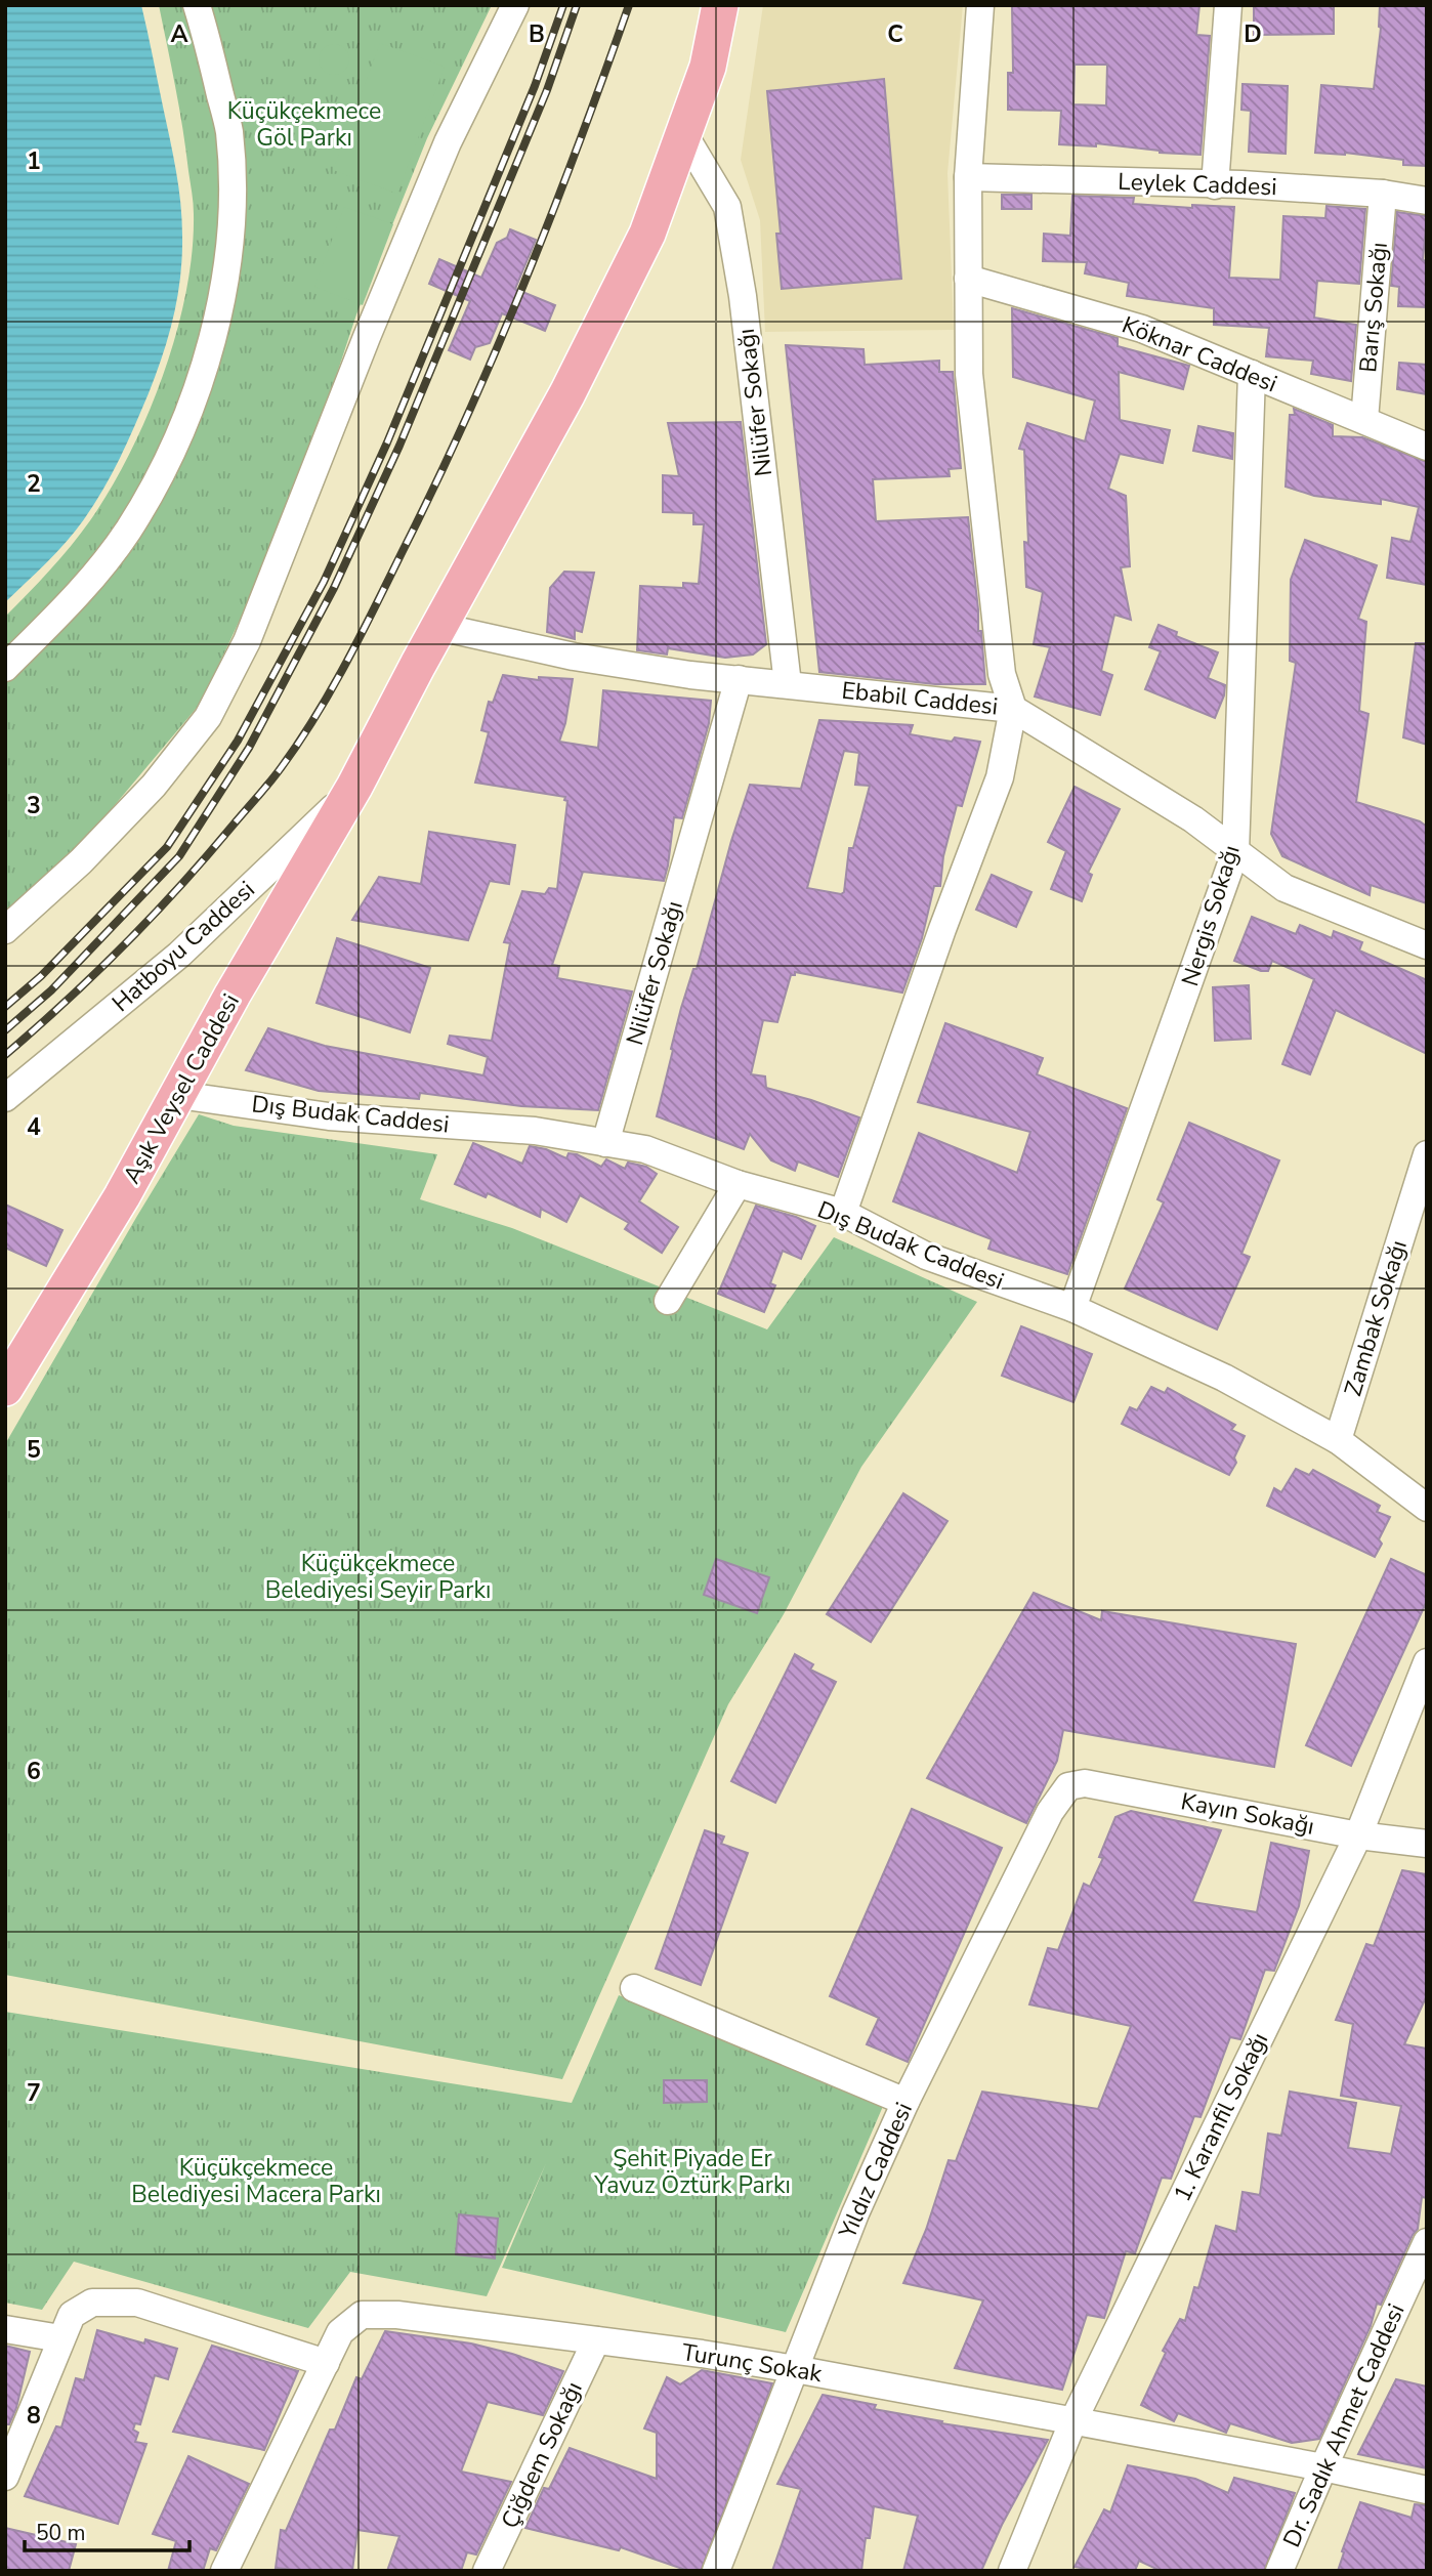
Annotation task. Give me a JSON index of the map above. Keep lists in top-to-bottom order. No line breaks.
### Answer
{"streets":{"main road":["Aşık Veysel Caddesi"],"street":["Leylek Caddesi","Barış Sokağı","Köknar Caddesi","Nilüfer Sokağı","Ebabil Caddesi","Nergis Sokağı","Hatboyu Caddesi","Dış Budak Caddesi","Zambak Sokağı","Kayın Sokağı","1. Karanfil Sokağı","Yıldız Caddesi","Turunç Sokak","Dr. Sadık Ahmet Caddesi","Çiğdem Sokağı"]},"crossings":[["Leylek Caddesi","Barış Sokağı"],["Barış Sokağı","Köknar Caddesi"],["Köknar Caddesi","Nergis Sokağı"],["Nilüfer Sokağı","Ebabil Caddesi"],["Nilüfer Sokağı","Aşık Veysel Caddesi"],["Nilüfer Sokağı","Dış Budak Caddesi"],["Ebabil Caddesi","Nergis Sokağı"],["Ebabil Caddesi","Aşık Veysel Caddesi"],["Nergis Sokağı","Dış Budak Caddesi"],["Hatboyu Caddesi","Aşık Veysel Caddesi"],["Aşık Veysel Caddesi","Dış Budak Caddesi"],["Dış Budak Caddesi","Zambak Sokağı"],["Kayın Sokağı","1. Karanfil Sokağı"],["Kayın Sokağı","Yıldız Caddesi"],["1. Karanfil Sokağı","Turunç Sokak"],["Yıldız Caddesi","Turunç Sokak"],["Turunç Sokak","Dr. Sadık Ahmet Caddesi"],["Turunç Sokak","Çiğdem Sokağı"]],"parks":["Küçükçekmece Göl Parkı","Küçükçekmece Belediyesi Seyir Parkı","Şehit Piyade Er Yavuz Öztürk Parkı","Küçükçekmece Belediyesi Macera Parkı"],"scale_bar":"50 m","grid":{"columns":["A","B","C","D"],"rows":["1","2","3","4","5","6","7","8"]}}
